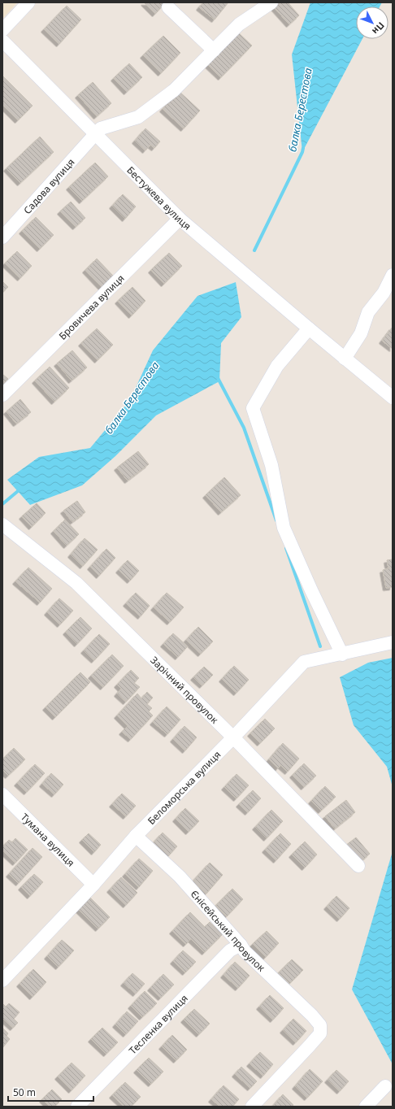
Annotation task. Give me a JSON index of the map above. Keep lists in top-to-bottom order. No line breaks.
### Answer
{"streets":{"street":["Садова вулиця","Бестужева вулиця","Бровичева вулиця","Зарічний провулок","Беломорська вулиця","Тумана вулиця","Єнісейський провулок","Тесленка вулиця"]},"crossings":[["Садова вулиця","Бестужева вулиця"],["Бестужева вулиця","Бровичева вулиця"],["Зарічний провулок","Беломорська вулиця"],["Беломорська вулиця","Тумана вулиця"],["Беломорська вулиця","Єнісейський провулок"],["Єнісейський провулок","Тесленка вулиця"]],"water":["балка Берестова"],"scale_bar":"50 m","north":"bottom right"}
